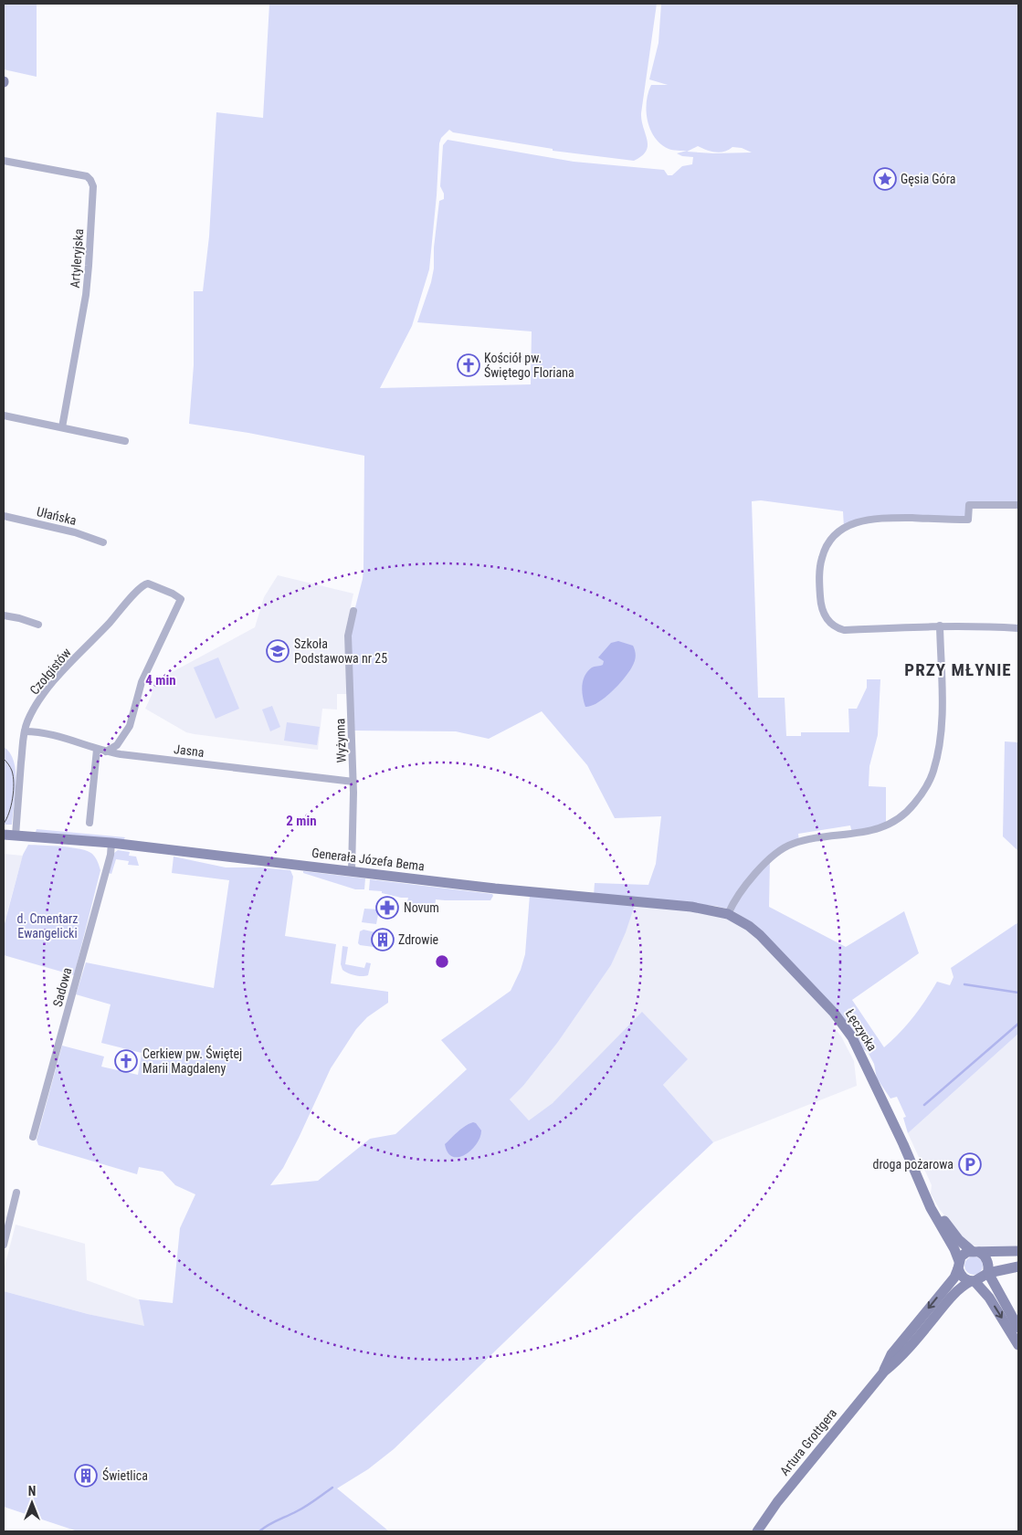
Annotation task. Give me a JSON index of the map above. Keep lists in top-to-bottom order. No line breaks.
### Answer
{"streets":{"street":["Artyleryjska","Ułańska","Czołgistów","Wyżynna","Jasna","Generała Józefa Bema","Sadowa","Łęczycka","Artura Grottgera"]},"crossings":[["Czołgistów","Jasna"],["Czołgistów","Generała Józefa Bema"],["Wyżynna","Jasna"],["Wyżynna","Generała Józefa Bema"],["Generała Józefa Bema","Sadowa"],["Generała Józefa Bema","Łęczycka"],["Łęczycka","Artura Grottgera"]],"districts":["PRZY MŁYNIE"],"parks":["d. Cmentarz Ewangelicki"],"places":{"place":["Gęsia Góra"],"church":["Kościół pw. Świętego Floriana","Cerkiew pw. Świętej Marii Magdaleny"],"school or university":["Szkoła Podstawowa nr 25"],"pharmacy":["Novum"],"building":["Zdrowie","Świetlica"],"parking":["droga pożarowa"]},"north":"top","rings":["4 min","2 min"]}
